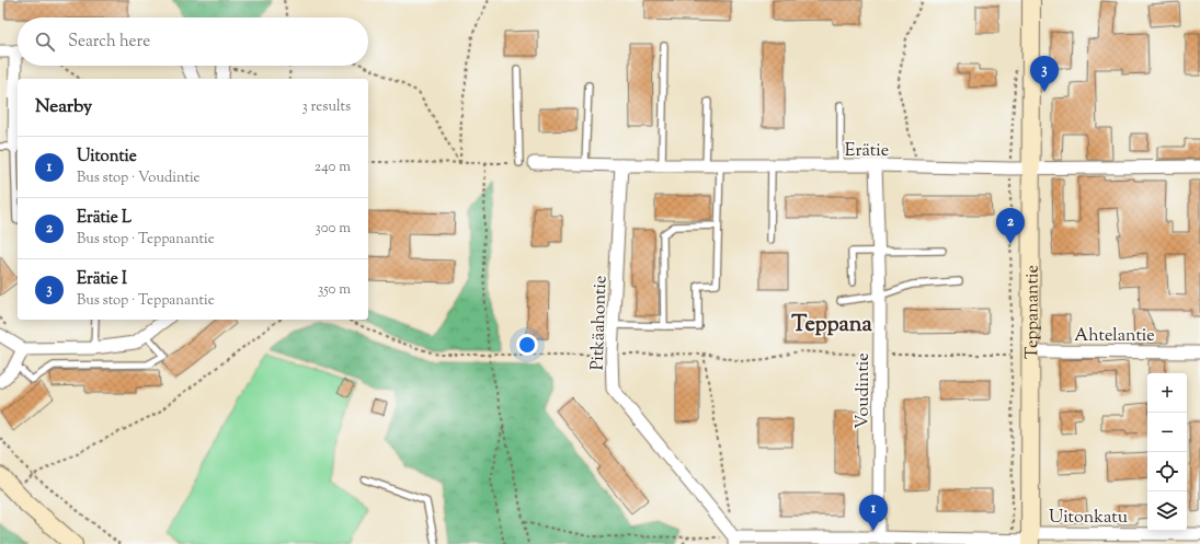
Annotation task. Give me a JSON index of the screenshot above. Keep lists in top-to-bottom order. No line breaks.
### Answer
{"streets":{"street":["Erätie","Teppanantie","Pitkäahontie","Ahtelantie","Voudintie","Uitonkatu"]},"crossings":[["Erätie","Teppanantie"],["Erätie","Pitkäahontie"],["Erätie","Voudintie"],["Teppanantie","Ahtelantie"],["Teppanantie","Uitonkatu"],["Pitkäahontie","Uitonkatu"],["Voudintie","Uitonkatu"]],"districts":["Teppana"],"page":{"search":"Search here","pins":["3","2","1"],"heading":["Nearby","3 results"],"list":[{"mark":"1","name":"Uitontie","note":"Bus stop · Voudintie","value":"240 m"},{"mark":"2","name":"Erätie L","note":"Bus stop · Teppanantie","value":"300 m"},{"mark":"3","name":"Erätie I","note":"Bus stop · Teppanantie","value":"350 m"}],"map_buttons":["+","−"]}}
